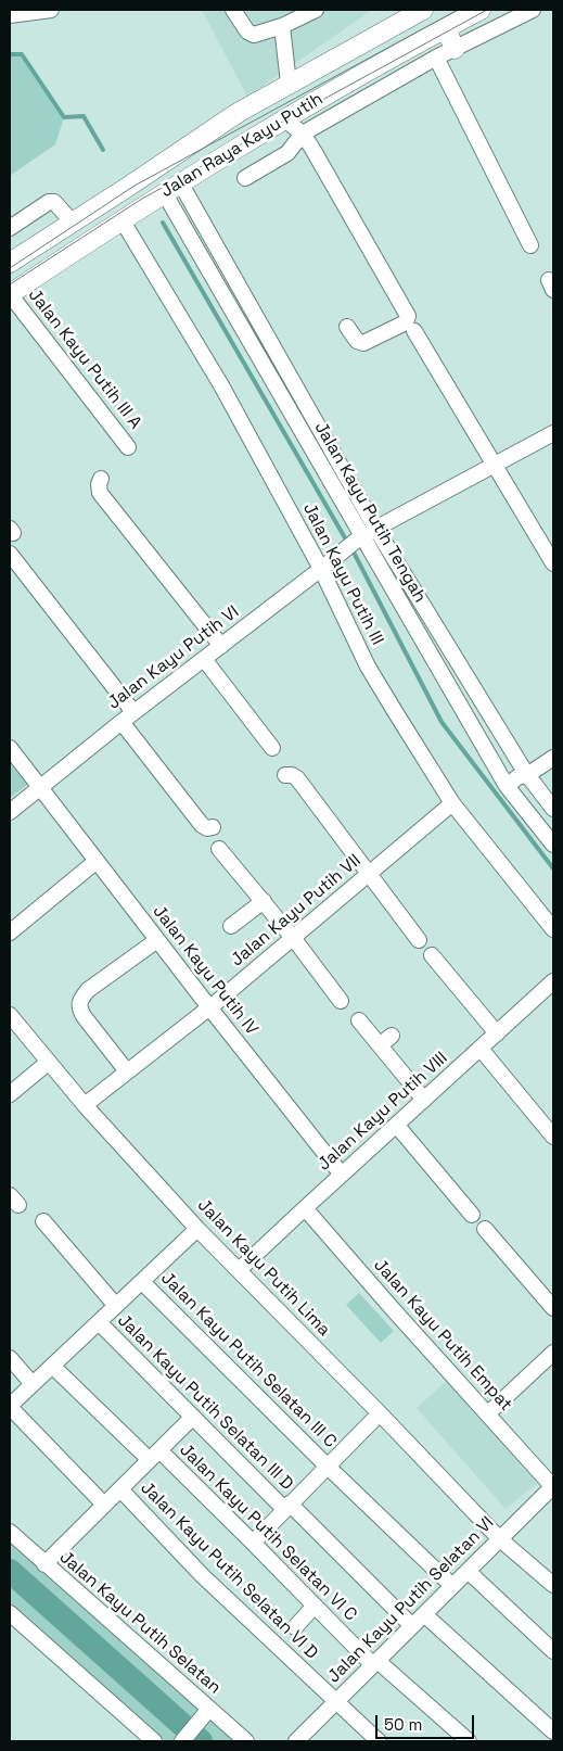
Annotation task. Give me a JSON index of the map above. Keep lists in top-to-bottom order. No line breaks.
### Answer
{"streets":{"main road":["Jalan Raya Kayu Putih"],"street":["Jalan Kayu Putih III A","Jalan Kayu Putih Tengah","Jalan Kayu Putih III","Jalan Kayu Putih VI","Jalan Kayu Putih VII","Jalan Kayu Putih IV","Jalan Kayu Putih VIII","Jalan Kayu Putih Lima","Jalan Kayu Putih Empat","Jalan Kayu Putih Selatan III C","Jalan Kayu Putih Selatan III D","Jalan Kayu Putih Selatan VI C","Jalan Kayu Putih Selatan VI D","Jalan Kayu Putih Selatan VI","Jalan Kayu Putih Selatan"]},"crossings":[["Jalan Raya Kayu Putih","Jalan Kayu Putih III A"],["Jalan Raya Kayu Putih","Jalan Kayu Putih Tengah"],["Jalan Raya Kayu Putih","Jalan Kayu Putih III"],["Jalan Kayu Putih Tengah","Jalan Kayu Putih VI"],["Jalan Kayu Putih III","Jalan Kayu Putih VI"],["Jalan Kayu Putih III","Jalan Kayu Putih VII"],["Jalan Kayu Putih VI","Jalan Kayu Putih IV"],["Jalan Kayu Putih VII","Jalan Kayu Putih IV"],["Jalan Kayu Putih VII","Jalan Kayu Putih Lima"],["Jalan Kayu Putih IV","Jalan Kayu Putih VIII"],["Jalan Kayu Putih VIII","Jalan Kayu Putih Lima"],["Jalan Kayu Putih VIII","Jalan Kayu Putih Empat"],["Jalan Kayu Putih Lima","Jalan Kayu Putih Selatan VI"],["Jalan Kayu Putih Empat","Jalan Kayu Putih Selatan VI"],["Jalan Kayu Putih Selatan III C","Jalan Kayu Putih Selatan VI"],["Jalan Kayu Putih Selatan III D","Jalan Kayu Putih Selatan VI"],["Jalan Kayu Putih Selatan VI C","Jalan Kayu Putih Selatan VI"],["Jalan Kayu Putih Selatan VI D","Jalan Kayu Putih Selatan VI"]],"scale_bar":"50 m"}
